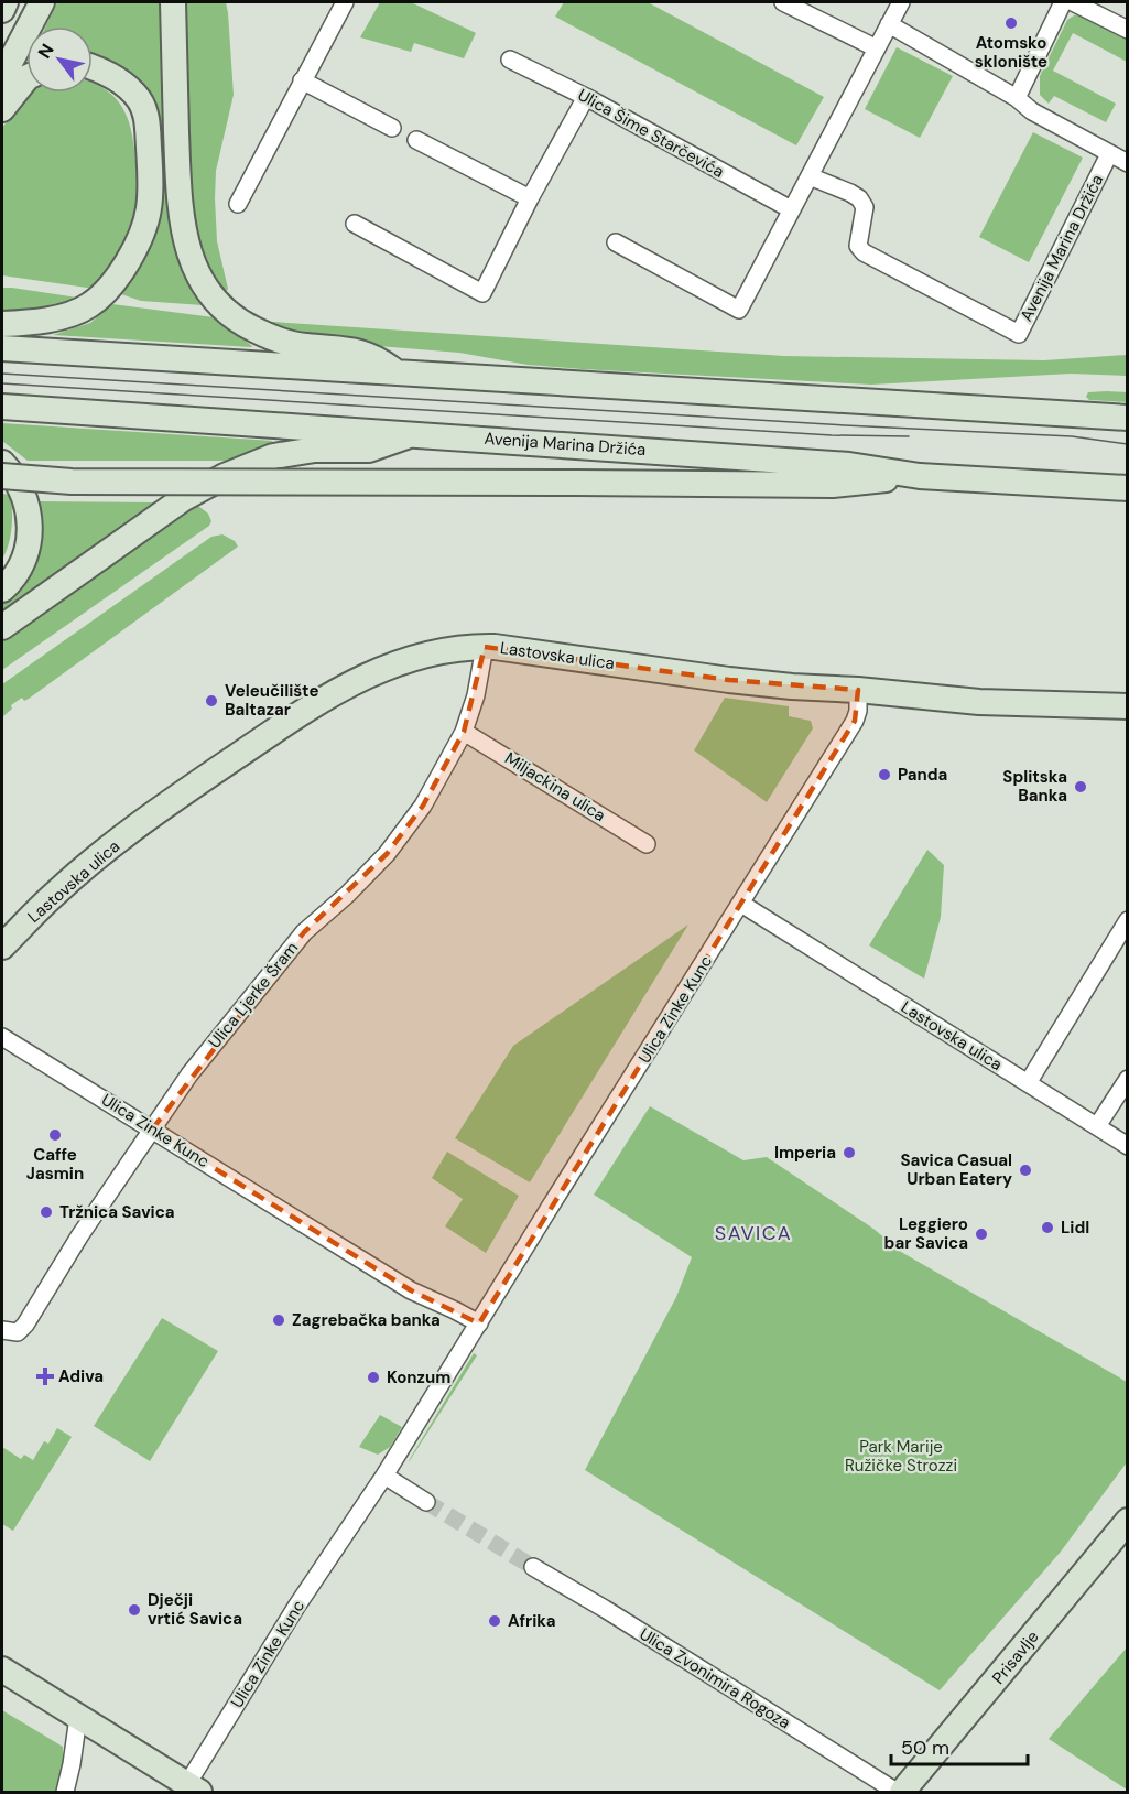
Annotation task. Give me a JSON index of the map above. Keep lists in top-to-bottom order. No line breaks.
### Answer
{"streets":{"main road":["Avenija Marina Držića","Lastovska ulica","Prisavlje"],"street":["Ulica Šime Starčevića","Miljackina ulica","Ulica Ljerke Šram","Ulica Zinke Kunc","Ulica Zvonimira Rogoza"]},"crossings":[["Lastovska ulica","Ulica Ljerke Šram"],["Lastovska ulica","Ulica Zinke Kunc"],["Miljackina ulica","Ulica Ljerke Šram"],["Ulica Ljerke Šram","Ulica Zinke Kunc"]],"districts":["SAVICA"],"parks":["Park Marije Ružičke Strozzi"],"places":{"other":["Atomsko sklonište","Veleučilište Baltazar","Panda","Splitska Banka","Caffe Jasmin","Imperia","Savica Casual Urban Eatery","Tržnica Savica","Lidl","Leggiero bar Savica","Zagrebačka banka","Konzum","Dječji vrtić Savica","Afrika"],"health":["Adiva"]},"scale_bar":"50 m","north":"top left"}
